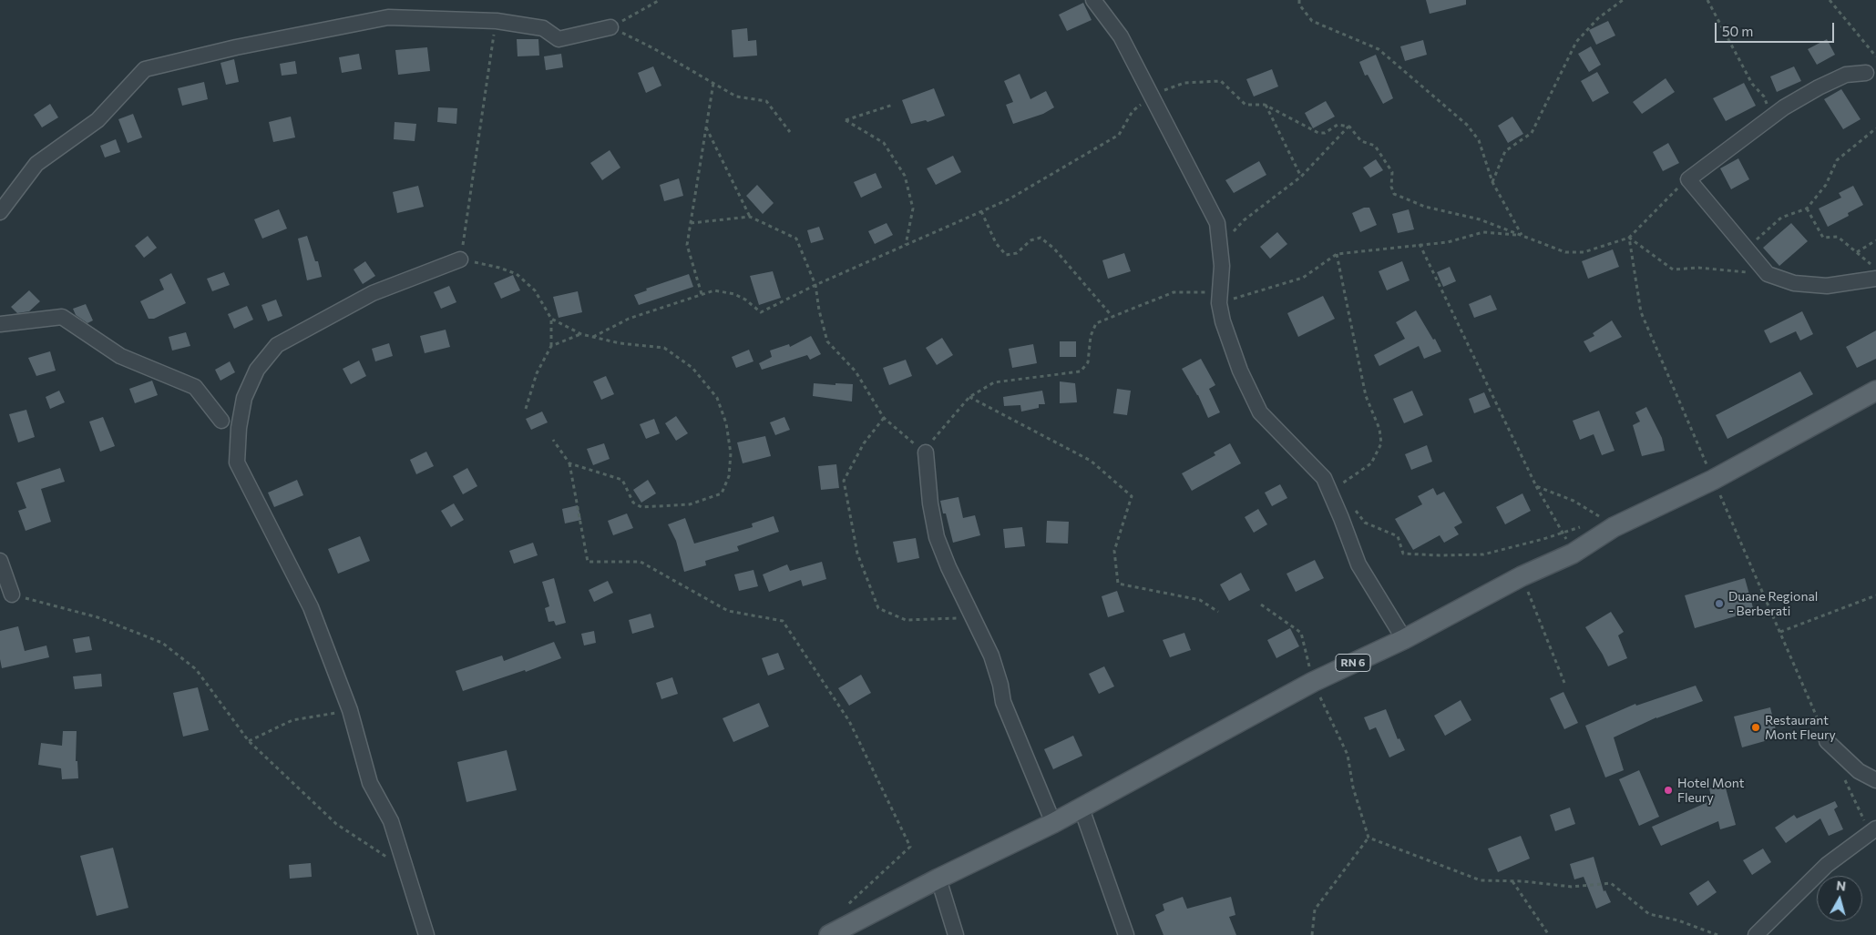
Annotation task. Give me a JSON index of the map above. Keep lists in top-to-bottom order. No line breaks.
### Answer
{"streets":{"main road":["RN 6"]},"places":["Duane Regional - Berberati","Restaurant Mont Fleury","Hotel Mont Fleury"],"scale_bar":"50 m","north":"top"}
